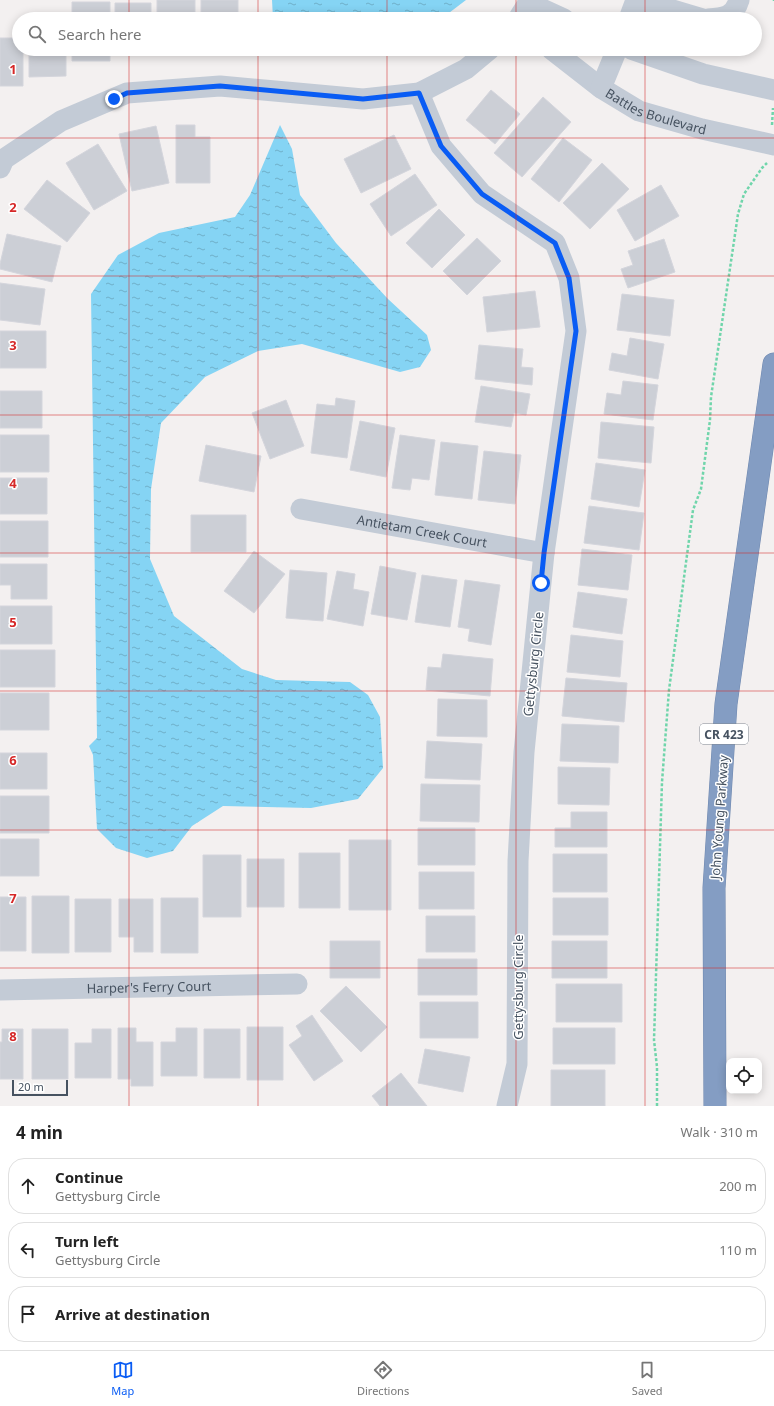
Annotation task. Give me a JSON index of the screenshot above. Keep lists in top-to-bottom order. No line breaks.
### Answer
{"streets":{"highway":["CR 423","John Young Parkway"],"street":["Battles Boulevard","Antietam Creek Court","Gettysburg Circle","Harper's Ferry Court"]},"crossings":[["Antietam Creek Court","Gettysburg Circle"]],"scale_bar":"20 m","page":{"search":"Search here","scale":"20 m","heading":["4 min","Walk · 310 m"],"list":[["Continue","Gettysburg Circle","200 m"],["Turn left","Gettysburg Circle","110 m"],"Arrive at destination"],"nav":["Map","Directions","Saved"]},"grid":{"rows":["1","2","3","4","5","6","7","8"]}}
